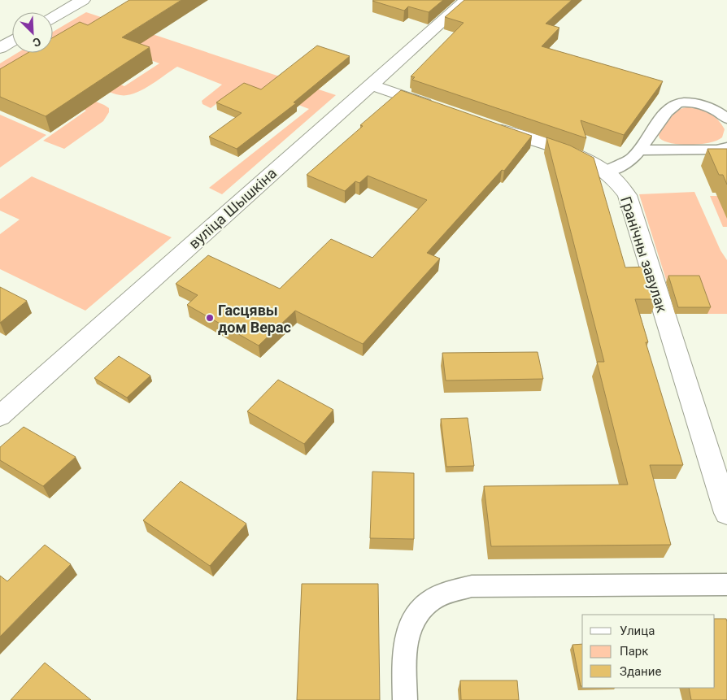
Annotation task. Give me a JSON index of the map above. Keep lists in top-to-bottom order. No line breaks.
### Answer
{"streets":{"street":["вуліца Шышкіна","Гранічны завулак"]},"places":["Гасцявы дом Верас"],"legend":["Улица","Парк","Здание"],"north":"bottom right"}
